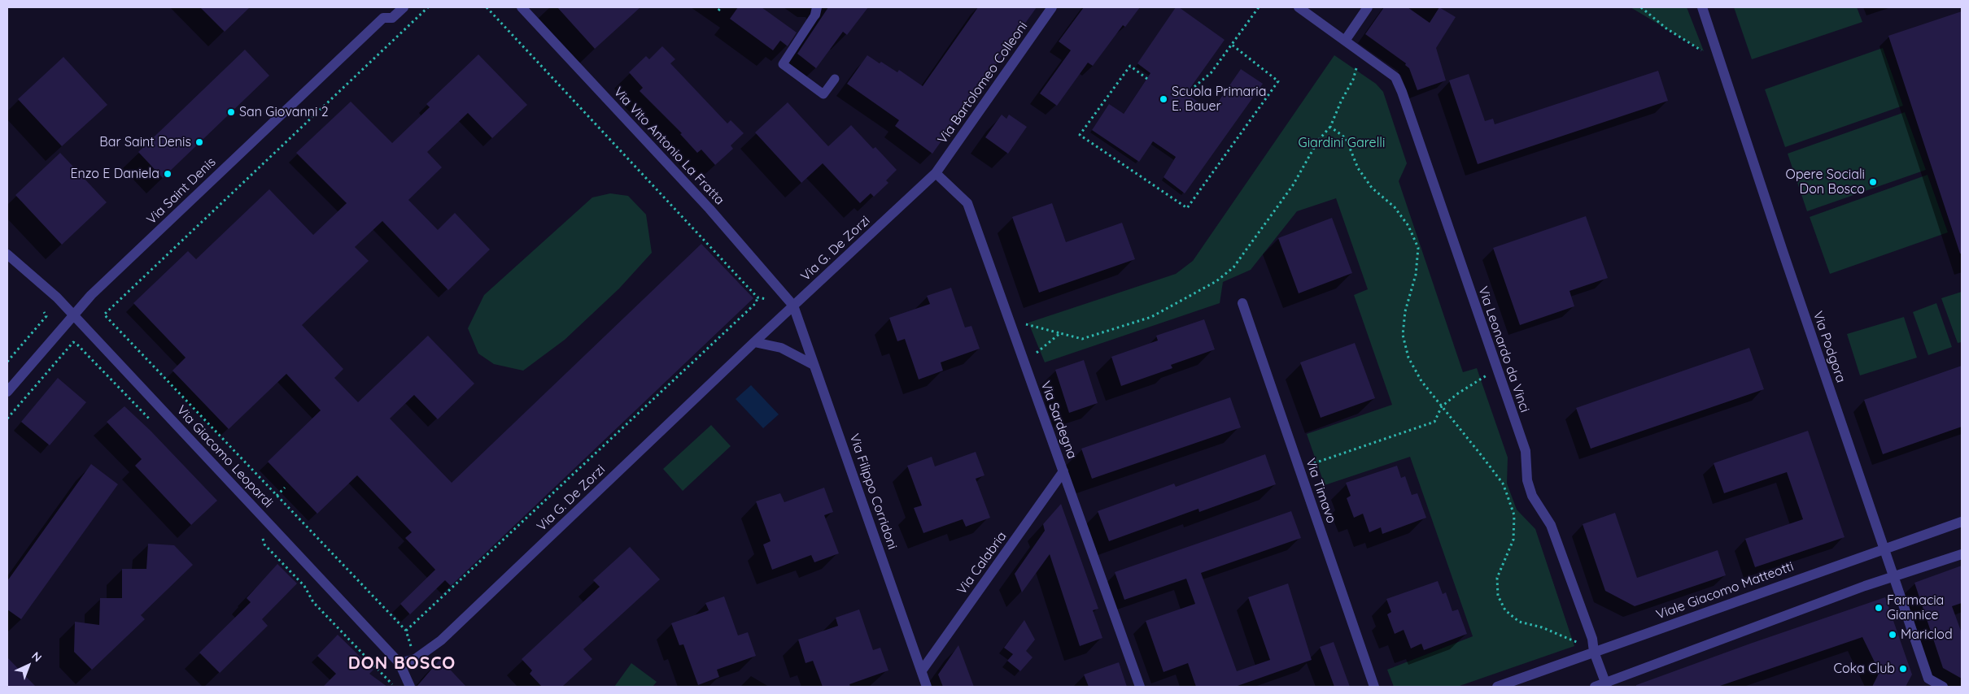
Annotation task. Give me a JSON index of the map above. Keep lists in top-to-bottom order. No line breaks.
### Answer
{"streets":{"street":["Via Bartolomeo Colleoni","Via Vito Antonio La Fratta","Via Saint Denis","Via G. De Zorzi","Via Podgora","Via Leonardo da Vinci","Via Sardegna","Via Giacomo Leopardi","Via Timavo","Via Filippo Corridoni","Via Calabria","Viale Giacomo Matteotti"]},"crossings":[["Via Bartolomeo Colleoni","Via G. De Zorzi"],["Via Bartolomeo Colleoni","Via Sardegna"],["Via Vito Antonio La Fratta","Via G. De Zorzi"],["Via Vito Antonio La Fratta","Via Filippo Corridoni"],["Via Saint Denis","Via Giacomo Leopardi"],["Via G. De Zorzi","Via Sardegna"],["Via G. De Zorzi","Via Giacomo Leopardi"],["Via G. De Zorzi","Via Filippo Corridoni"],["Via Podgora","Viale Giacomo Matteotti"],["Via Leonardo da Vinci","Viale Giacomo Matteotti"],["Via Sardegna","Via Calabria"],["Via Filippo Corridoni","Via Calabria"]],"districts":["DON BOSCO"],"parks":["Giardini Garelli"],"places":["Scuola Primaria E. Bauer","San Giovanni 2","Bar Saint Denis","Enzo E Daniela","Opere Sociali Don Bosco","Farmacia Giannice","Mariclod","Coka Club"],"north":"top right"}
